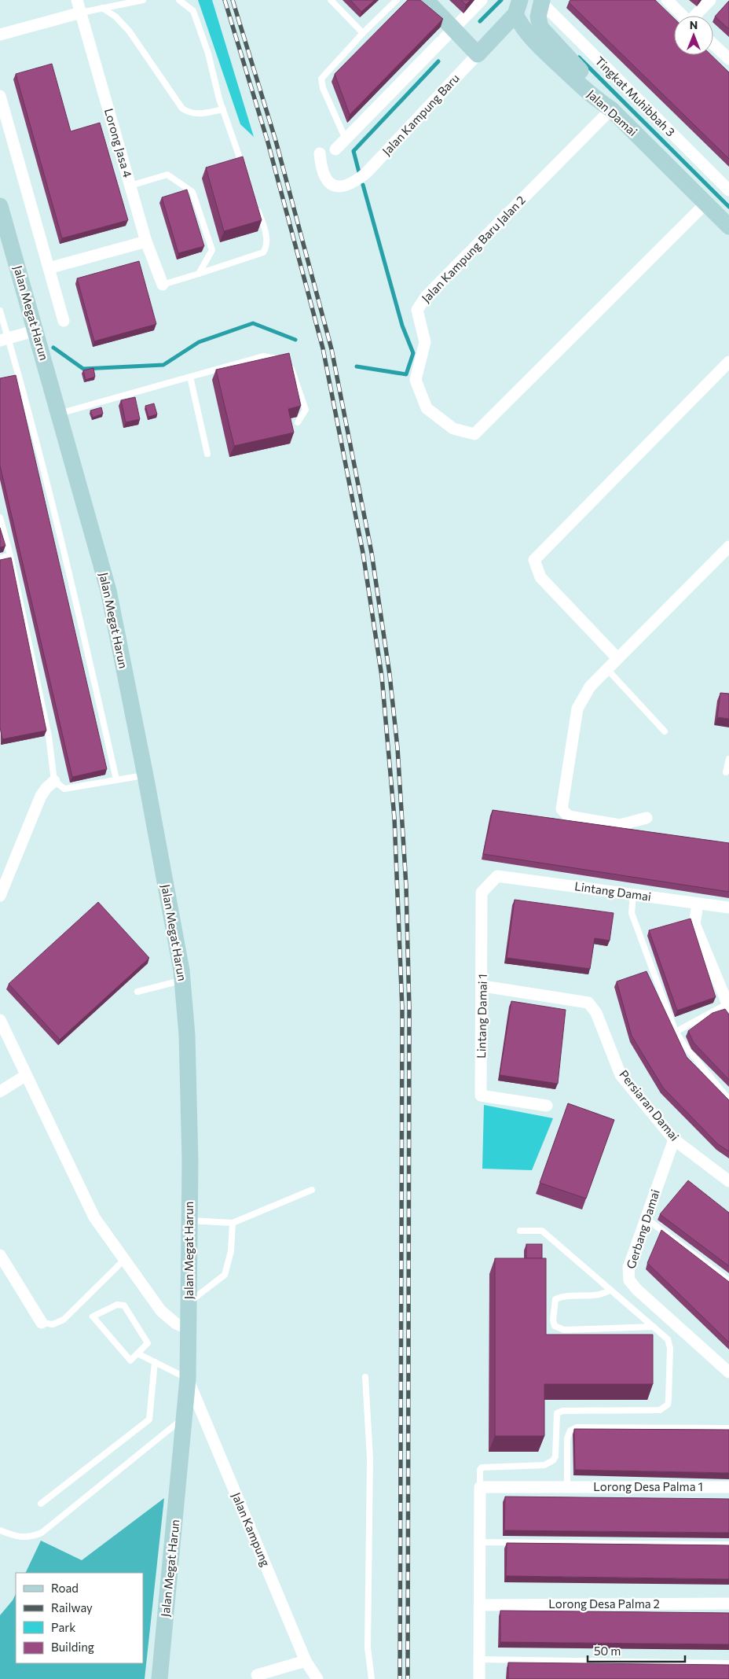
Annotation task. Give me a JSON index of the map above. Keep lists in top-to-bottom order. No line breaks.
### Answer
{"streets":{"street":["Tingkat Muhibbah 3","Jalan Damai","Jalan Kampung Baru","Lorong Jasa 4","Jalan Kampung Baru Jalan 2","Jalan Megat Harun","Lintang Damai","Lintang Damai 1","Persiaran Damai","Gerbang Damai","Lorong Desa Palma 1","Jalan Kampung","Lorong Desa Palma 2"]},"crossings":[["Jalan Damai","Jalan Kampung Baru"],["Jalan Damai","Jalan Kampung Baru Jalan 2"],["Jalan Megat Harun","Jalan Kampung"],["Lintang Damai","Lintang Damai 1"],["Lintang Damai 1","Persiaran Damai"],["Persiaran Damai","Gerbang Damai"]],"legend":["Road","Railway","Park","Building"],"scale_bar":"50 m","north":"top"}
